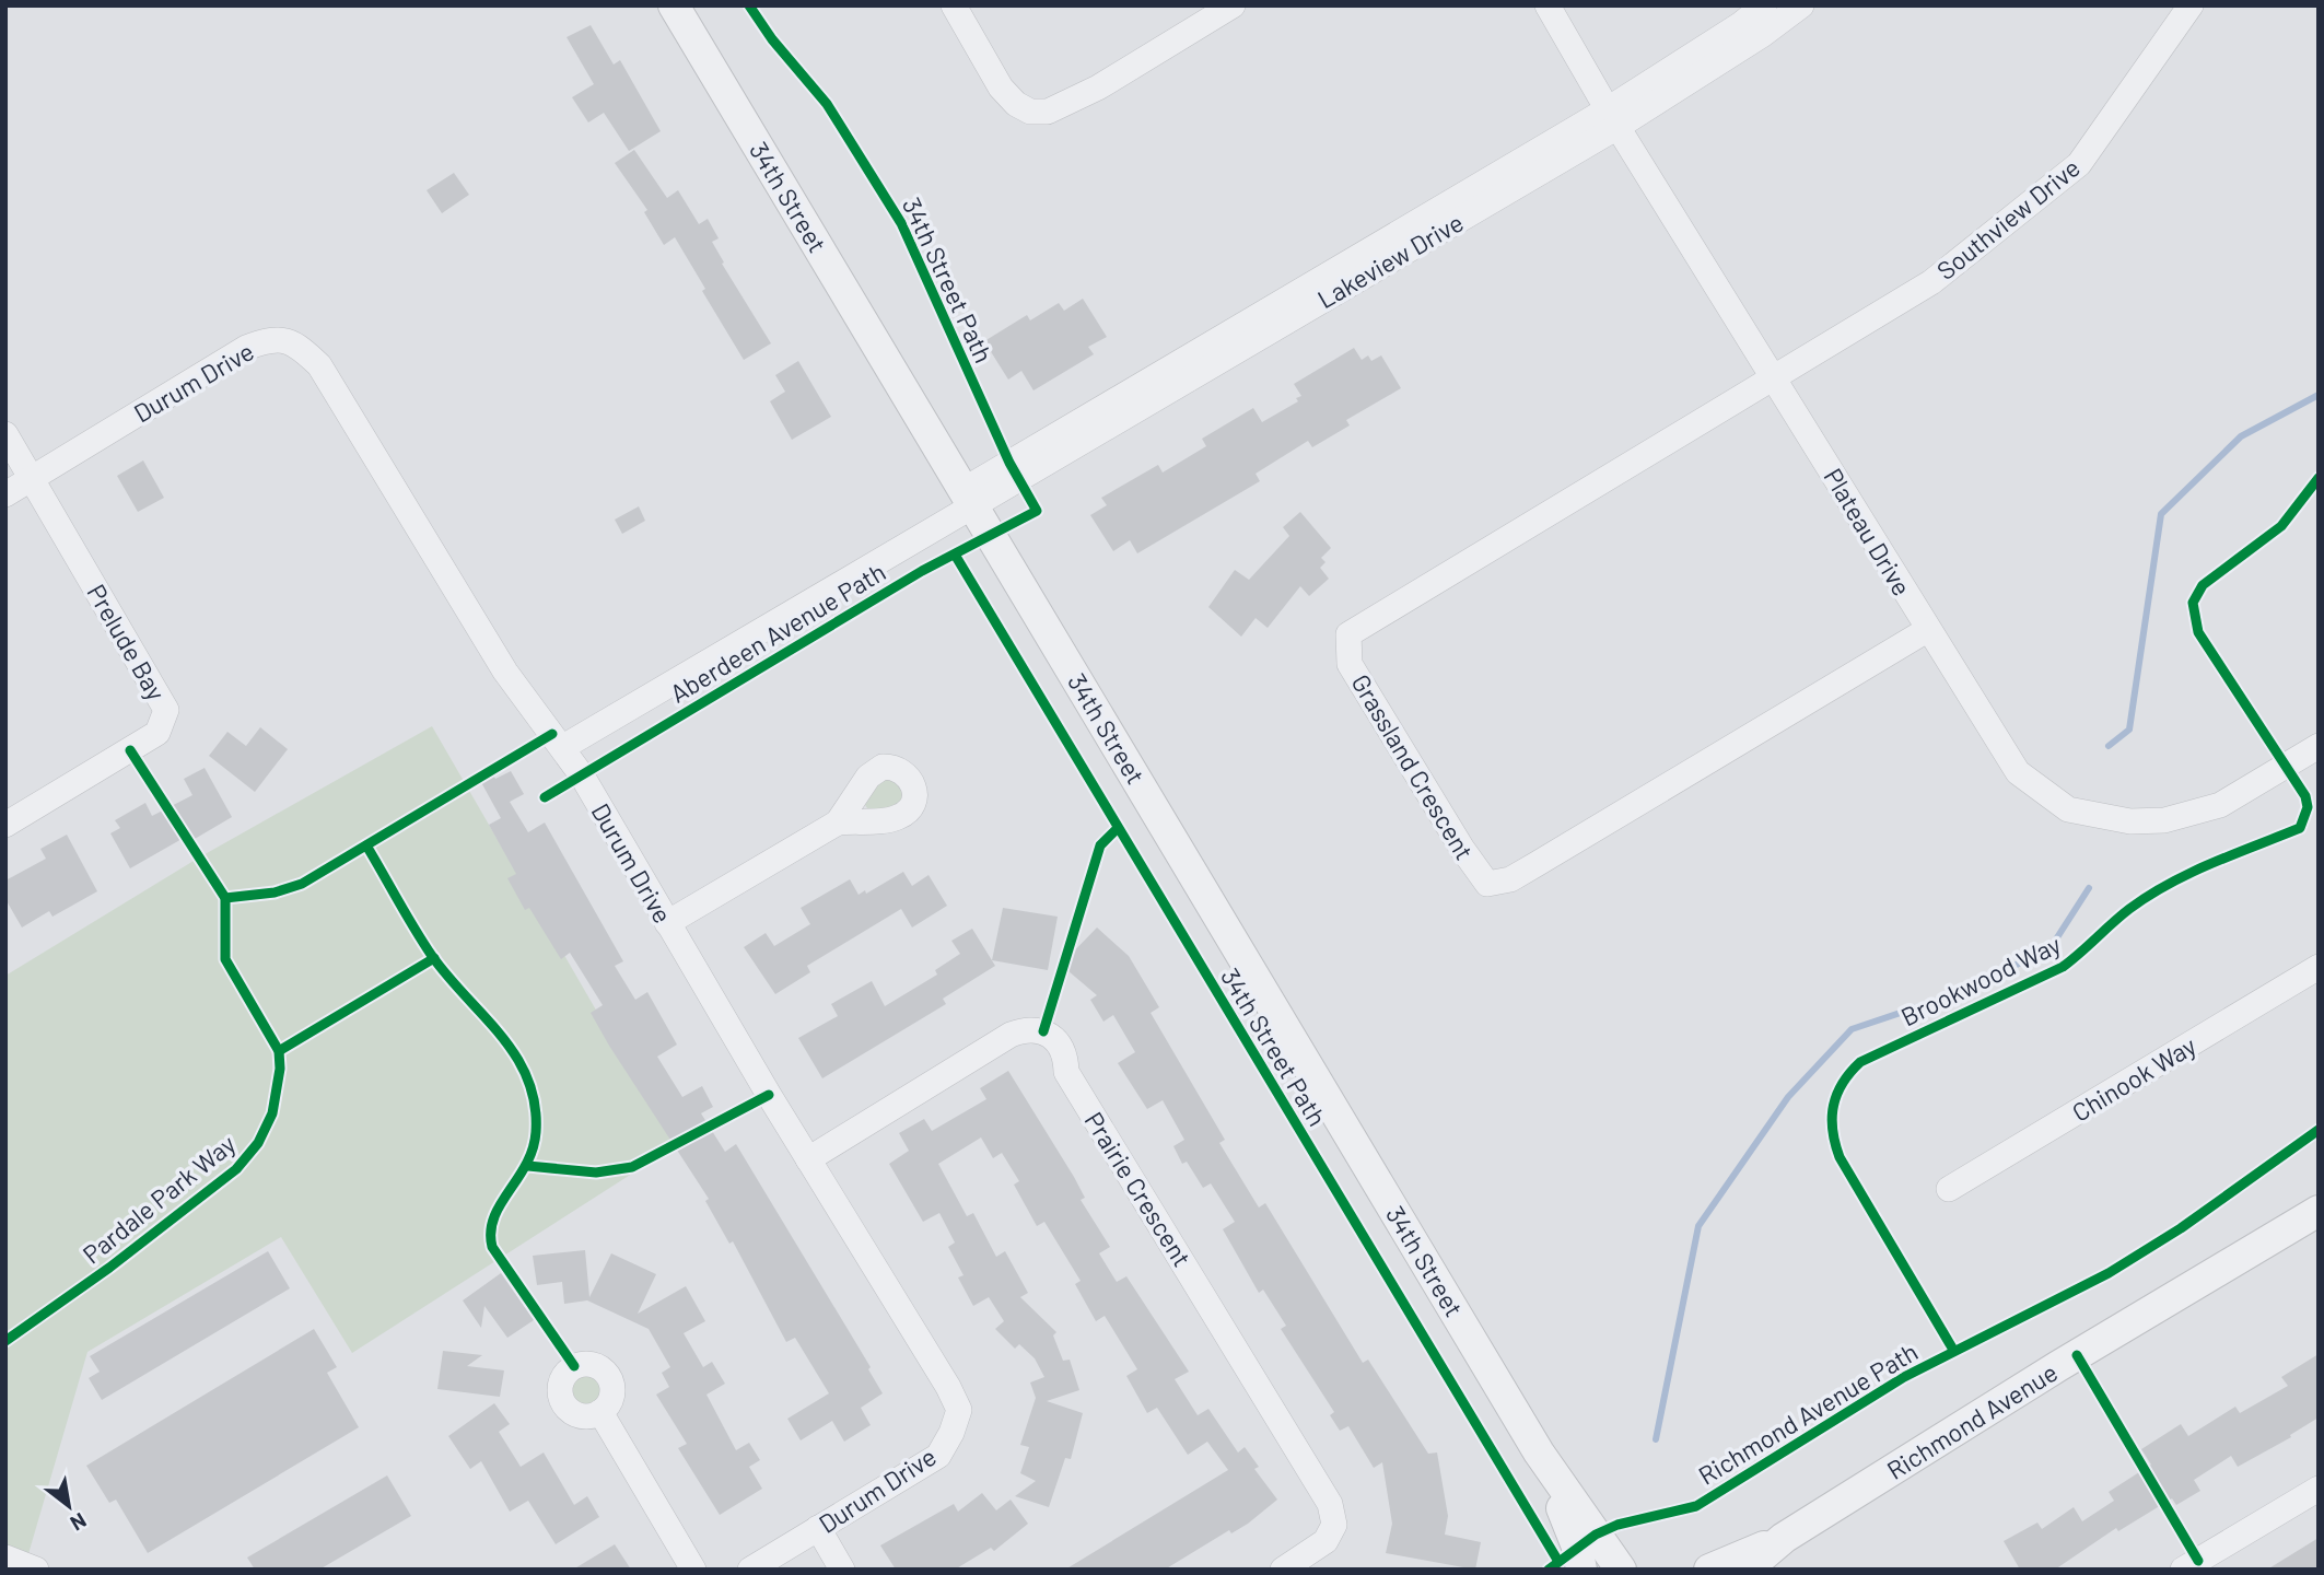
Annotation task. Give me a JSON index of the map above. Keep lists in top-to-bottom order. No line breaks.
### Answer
{"streets":{"street":["34th Street","Southview Drive","Lakeview Drive","Durum Drive","Plateau Drive","Prelude Bay","Grassland Crescent","Chinook Way","Prairie Crescent","Richmond Avenue"],"cycle path":["34th Street Path","Brookwood Way","Pardale Park Way","Richmond Avenue Path"]},"crossings":[["34th Street","Lakeview Drive"],["Southview Drive","Plateau Drive"],["Southview Drive","Grassland Crescent"],["Lakeview Drive","Durum Drive"],["Lakeview Drive","Plateau Drive"],["Durum Drive","Prelude Bay"],["Durum Drive","Prairie Crescent"],["Plateau Drive","Grassland Crescent"]],"north":"bottom right"}
